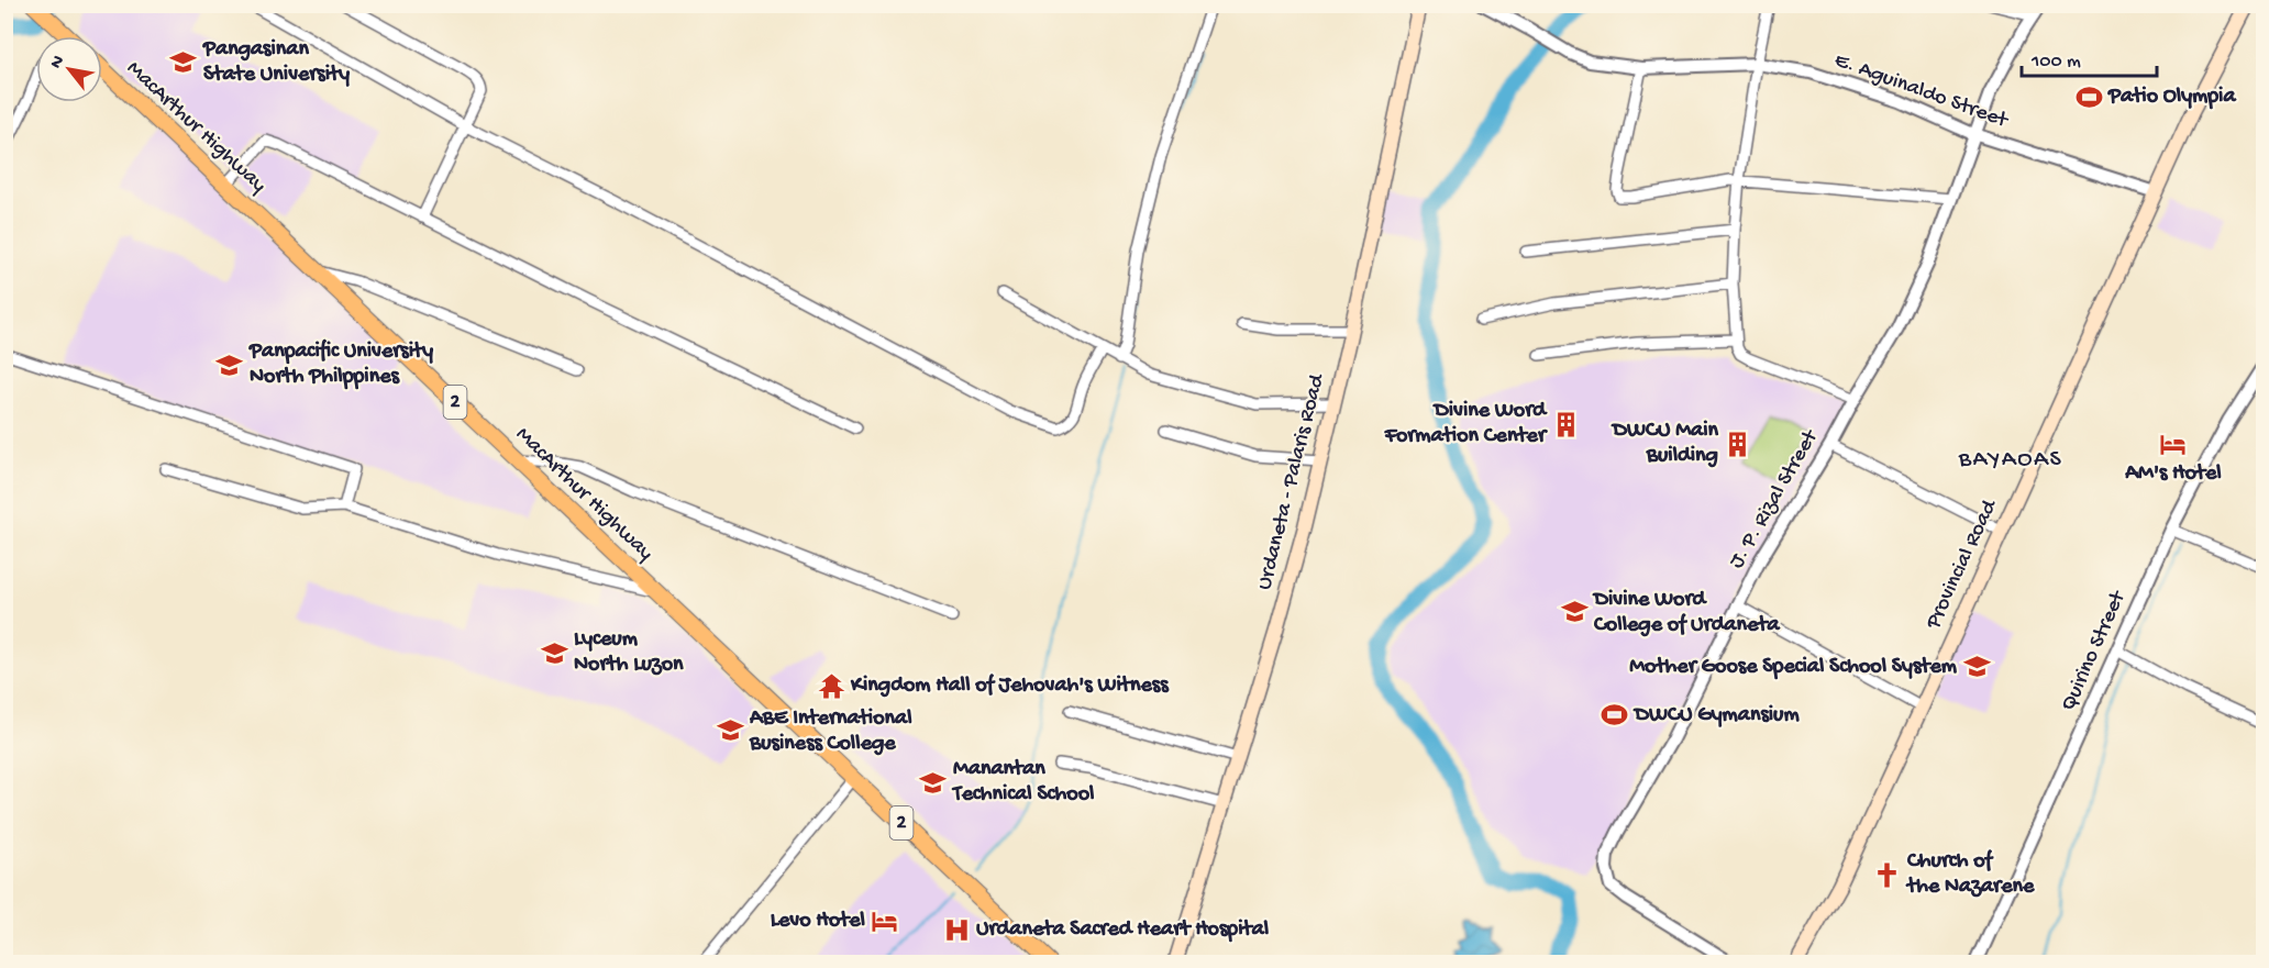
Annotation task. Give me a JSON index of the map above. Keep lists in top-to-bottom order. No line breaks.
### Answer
{"streets":{"main road":["MacArthur Highway","2","Urdaneta - Palaris Road","Provincial Road"],"street":["E. Aguinaldo Street","J. P. Rizal Street","Quirino Street"]},"crossings":[["E. Aguinaldo Street","J. P. Rizal Street"],["E. Aguinaldo Street","Provincial Road"]],"districts":["BAYAOAS"],"places":{"school or university":["Pangasinan State University","Panpacific University North Philppines","Divine Word College of Urdaneta","Lyceum North Luzon","Mother Goose Special School System","ABE International Business College","Manantan Technical School"],"sports":["Patio Olympia","DWCU Gymansium"],"building":["Divine Word Formation Center","DWCU Main Building"],"hotel":["AM's Hotel","Levo Hotel"],"temple":["Kingdom Hall of Jehovah's Witness"],"church":["Church of the Nazarene"],"hospital":["Urdaneta Sacred Heart Hospital"]},"scale_bar":"100 m","north":"top left"}
